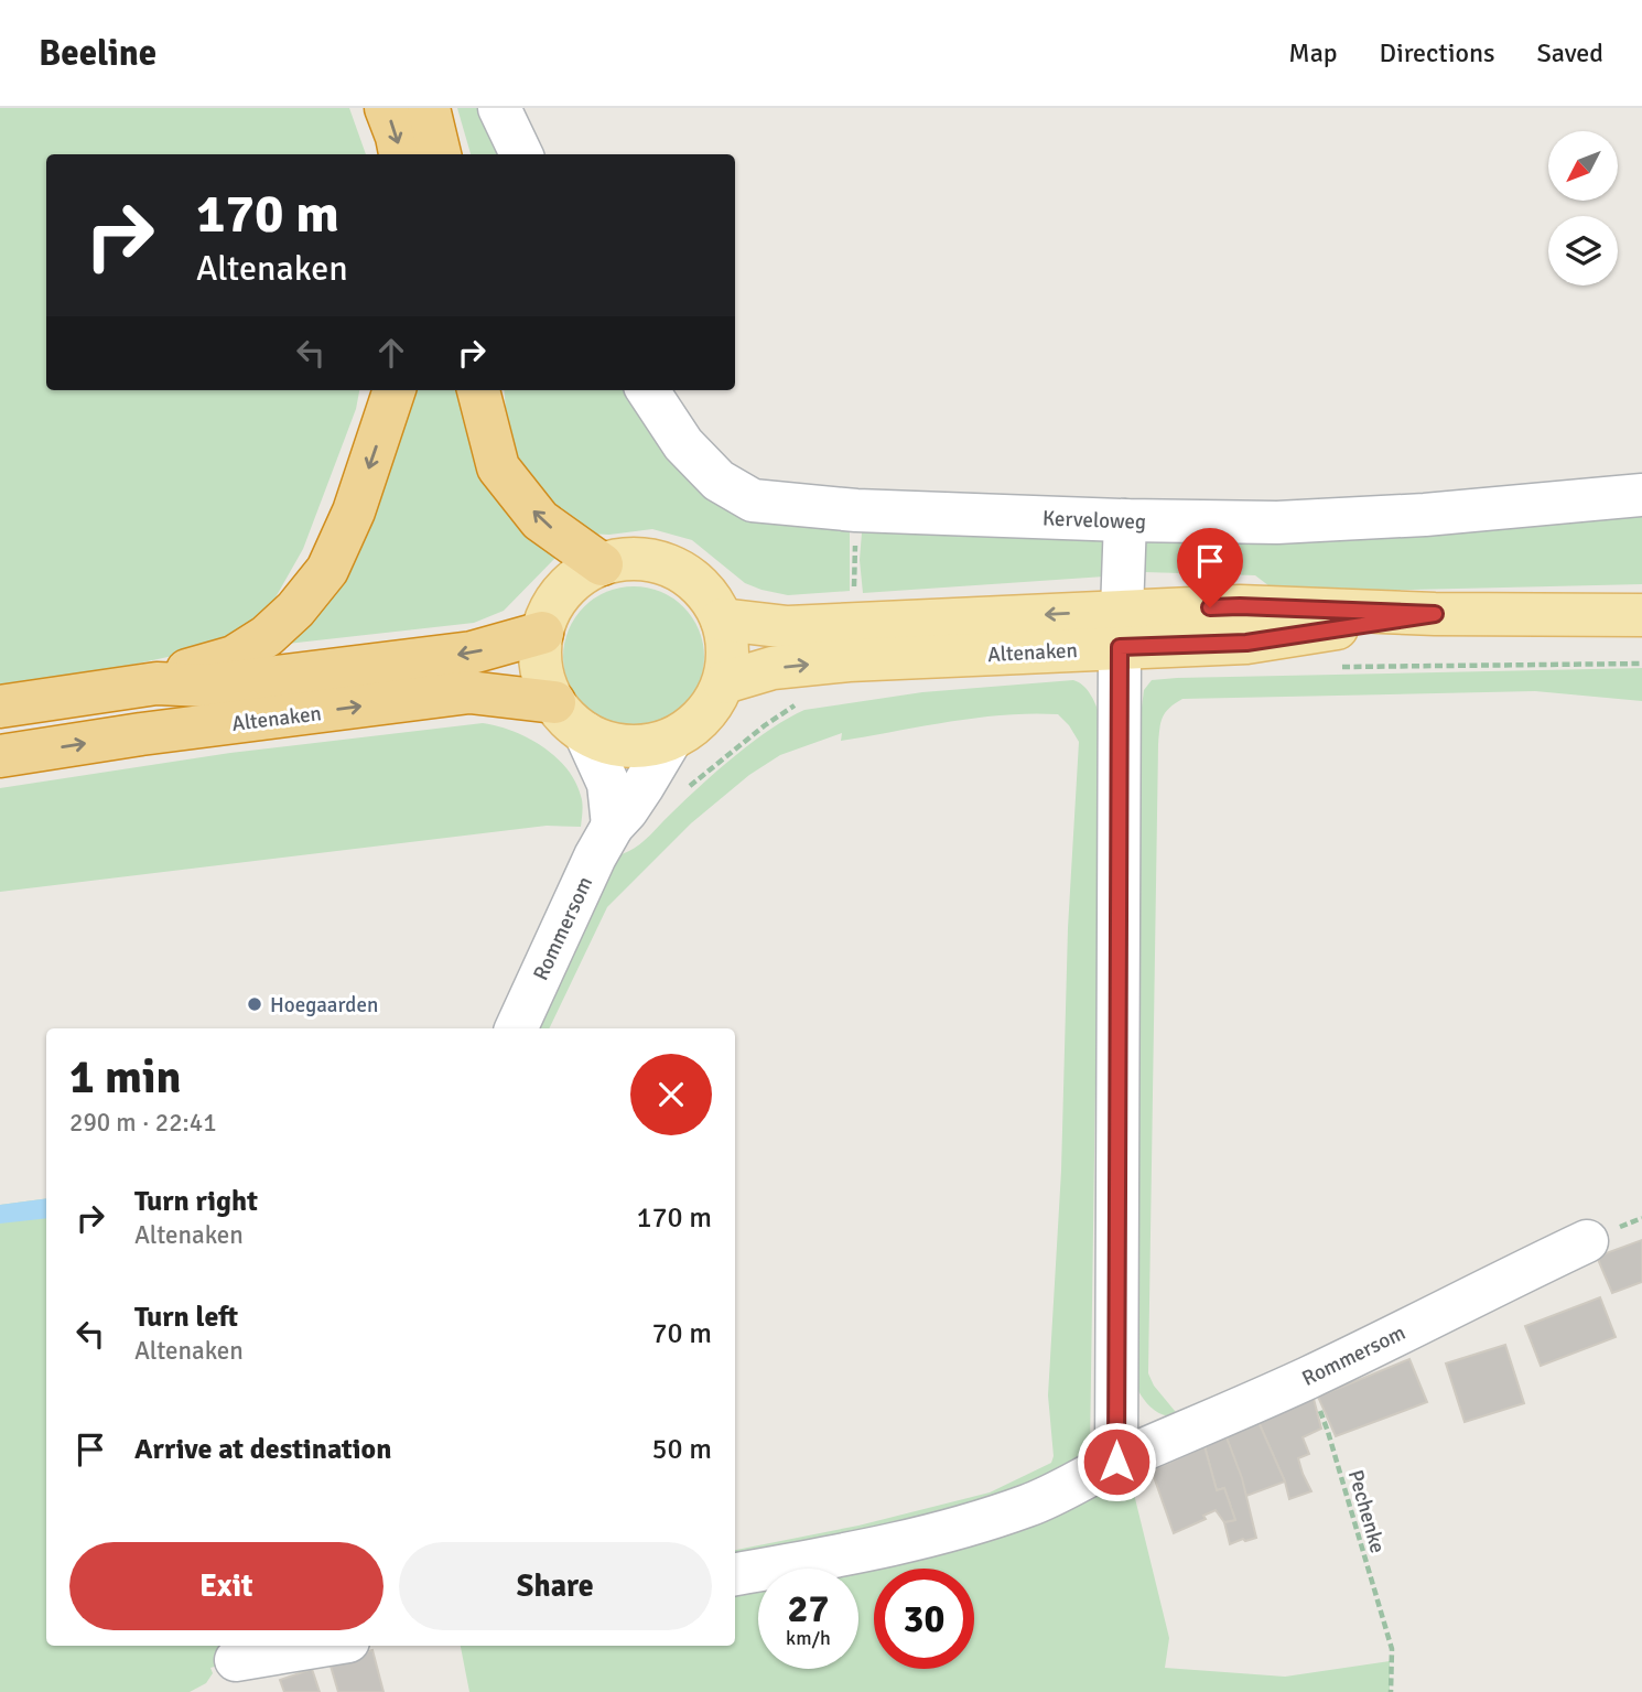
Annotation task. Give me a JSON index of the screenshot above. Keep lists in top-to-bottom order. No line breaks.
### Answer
{"streets":{"highway":["Altenaken"],"street":["Kerveloweg","Rommersom"],"path":["Pechenke"]},"crossings":[["Altenaken","Rommersom"],["Rommersom","Pechenke"]],"places":["Hoegaarden"],"north":"bottom left","page":{"header":"Beeline","nav":["Map","Directions","Saved"],"turn":["170 m","Altenaken"],"heading":["1 min","290 m · 22:41"],"list":[{"name":"Turn right","note":"Altenaken","value":"170 m"},{"name":"Turn left","note":"Altenaken","value":"70 m"},{"name":"Arrive at destination","value":"50 m"}],"buttons":["Exit","Share"],"speed":"27 km/h","limit":"30"}}
